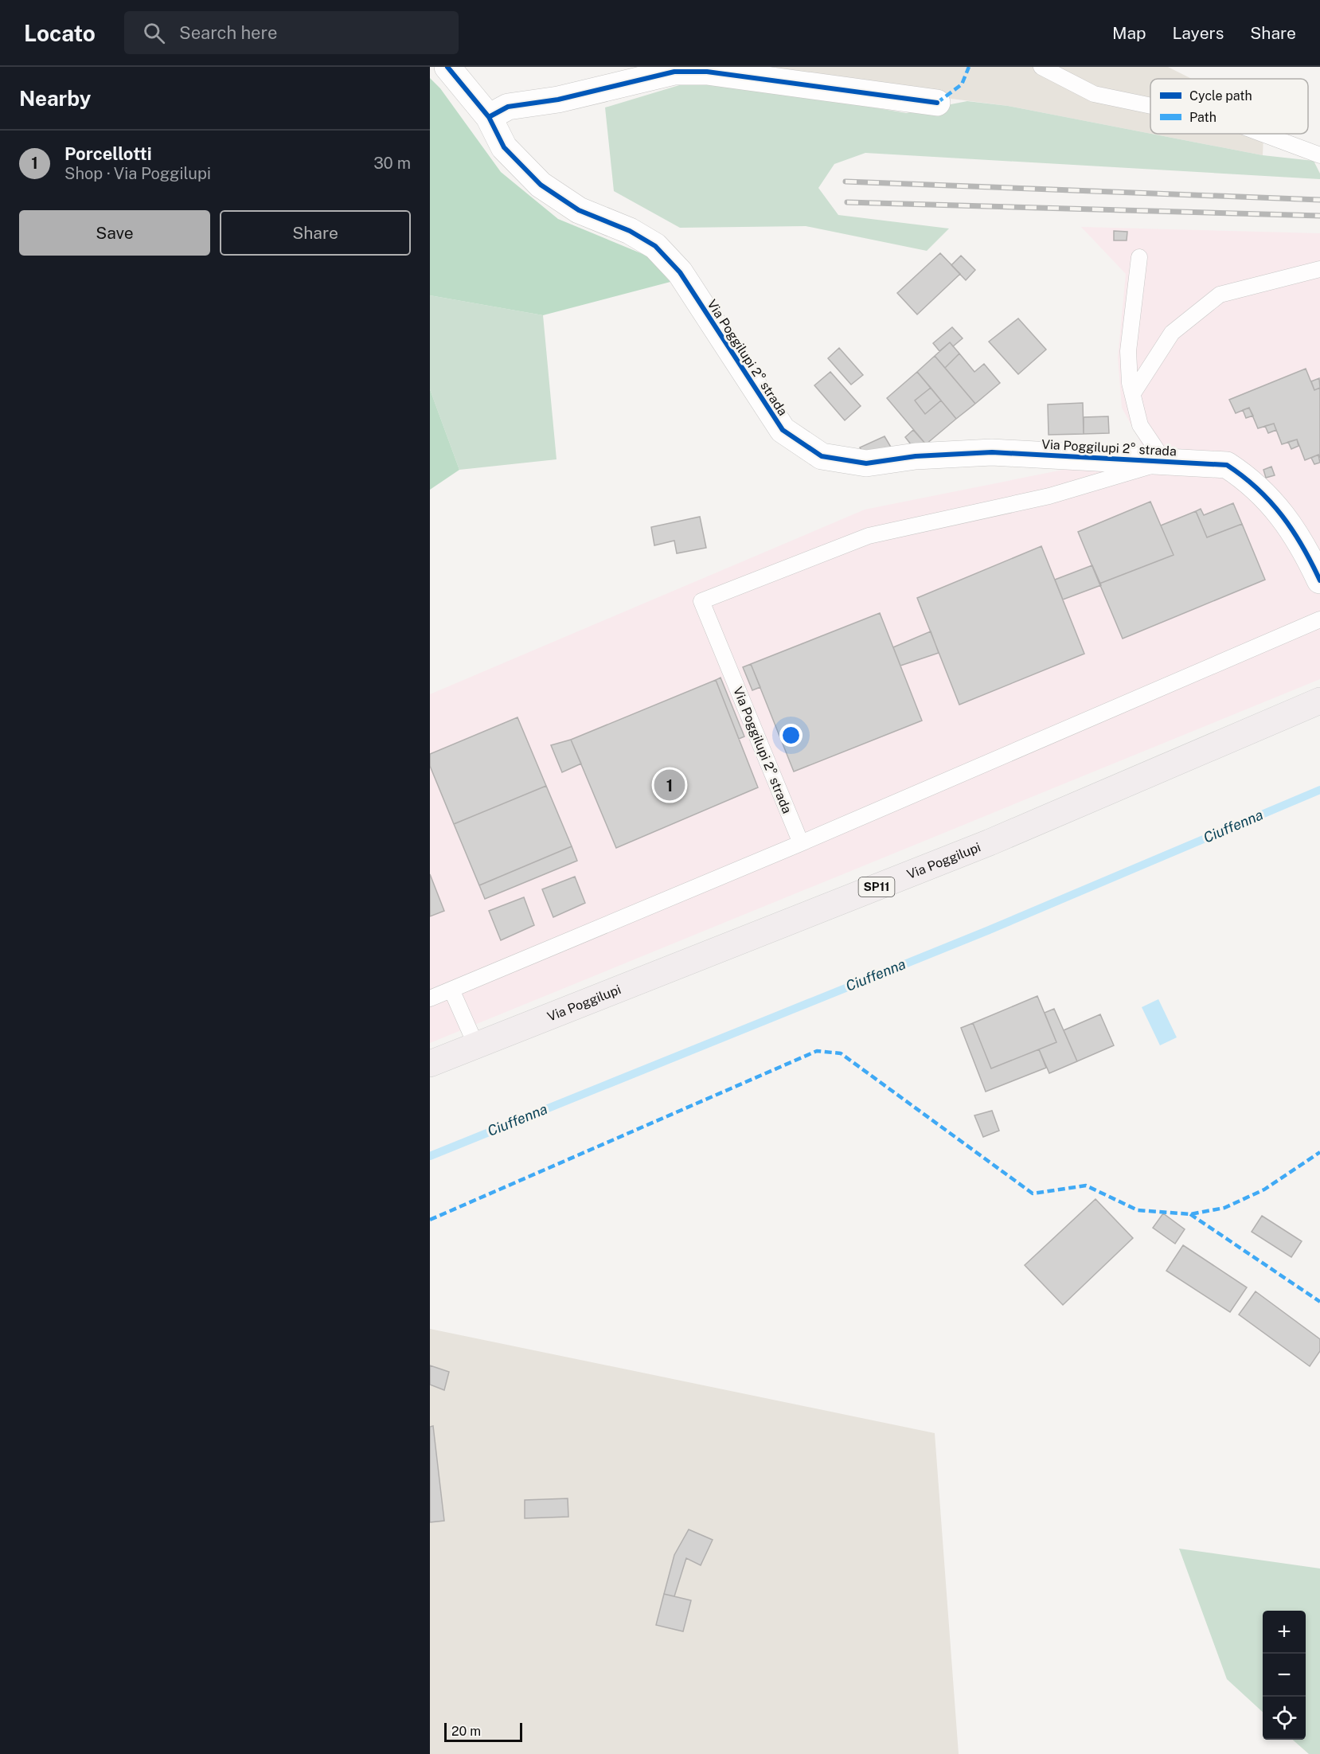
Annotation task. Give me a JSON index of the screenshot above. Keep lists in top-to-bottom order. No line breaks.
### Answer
{"streets":{"main road":["Via Poggilupi","SP11"],"street":["Via Poggilupi 2° strada"]},"water":["Ciuffenna"],"legend":["Cycle path","Path"],"scale_bar":"20 m","page":{"header":"Locato","search":"Search here","nav":["Map","Layers","Share"],"heading":"Nearby","list":[{"mark":"1","name":"Porcellotti","note":"Shop · Via Poggilupi","value":"30 m"}],"buttons":["Save","Share"],"pins":"1","map_buttons":["+","−"],"scale":"20 m"}}
